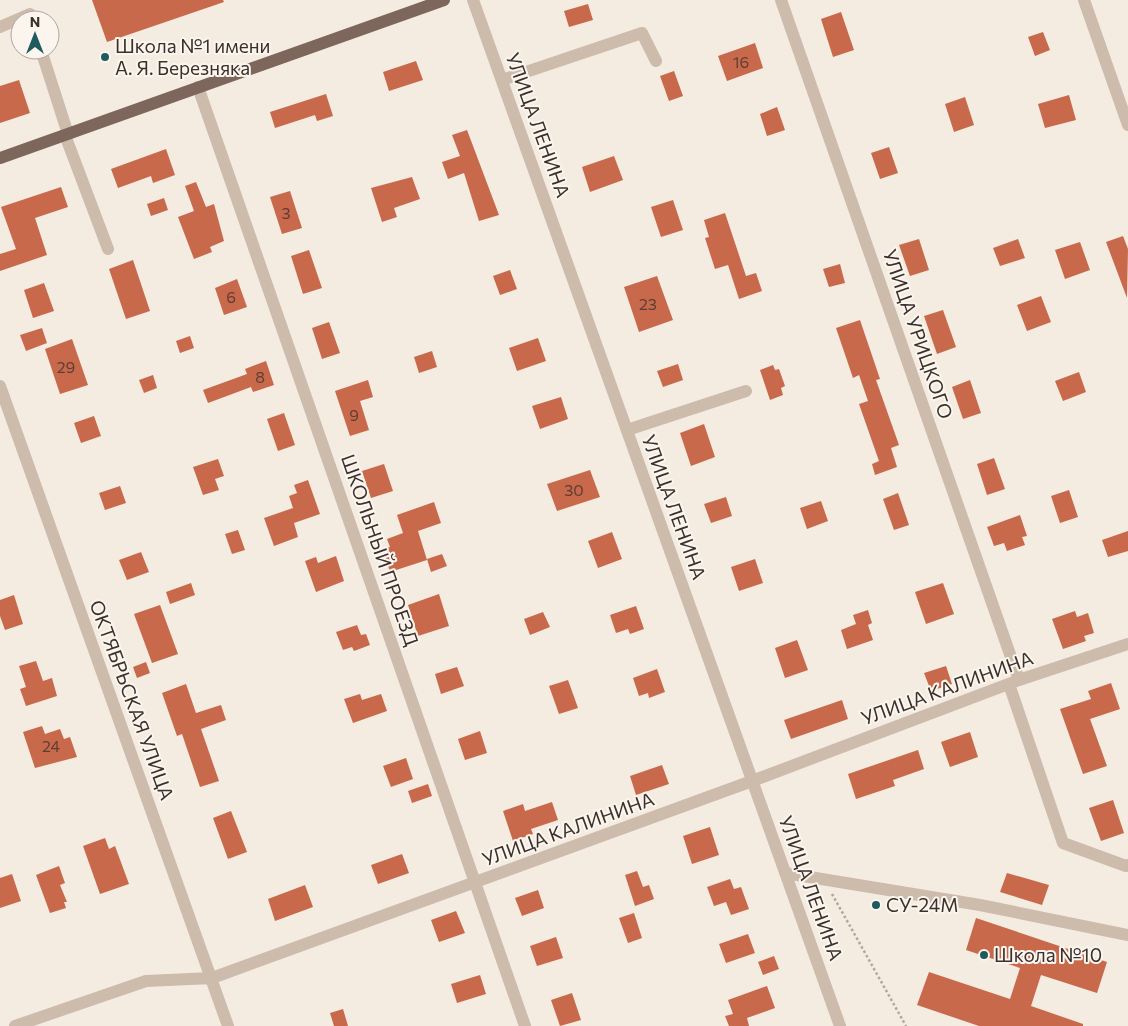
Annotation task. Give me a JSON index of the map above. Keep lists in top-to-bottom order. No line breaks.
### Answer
{"streets":{"street":["УЛИЦА ЛЕНИНА","УЛИЦА УРИЦКОГО","ШКОЛЬНЫЙ ПРОЕЗД","УЛИЦА КАЛИНИНА","ОКТЯБРЬСКАЯ УЛИЦА"]},"crossings":[["УЛИЦА ЛЕНИНА","УЛИЦА КАЛИНИНА"],["УЛИЦА УРИЦКОГО","УЛИЦА КАЛИНИНА"],["ШКОЛЬНЫЙ ПРОЕЗД","УЛИЦА КАЛИНИНА"],["УЛИЦА КАЛИНИНА","ОКТЯБРЬСКАЯ УЛИЦА"]],"places":["Школа №1 имени А. Я. Березняка","СУ-24М","Школа №10"],"house_numbers":["16","3","6","23","29","8","9","30","24"],"north":"top"}
